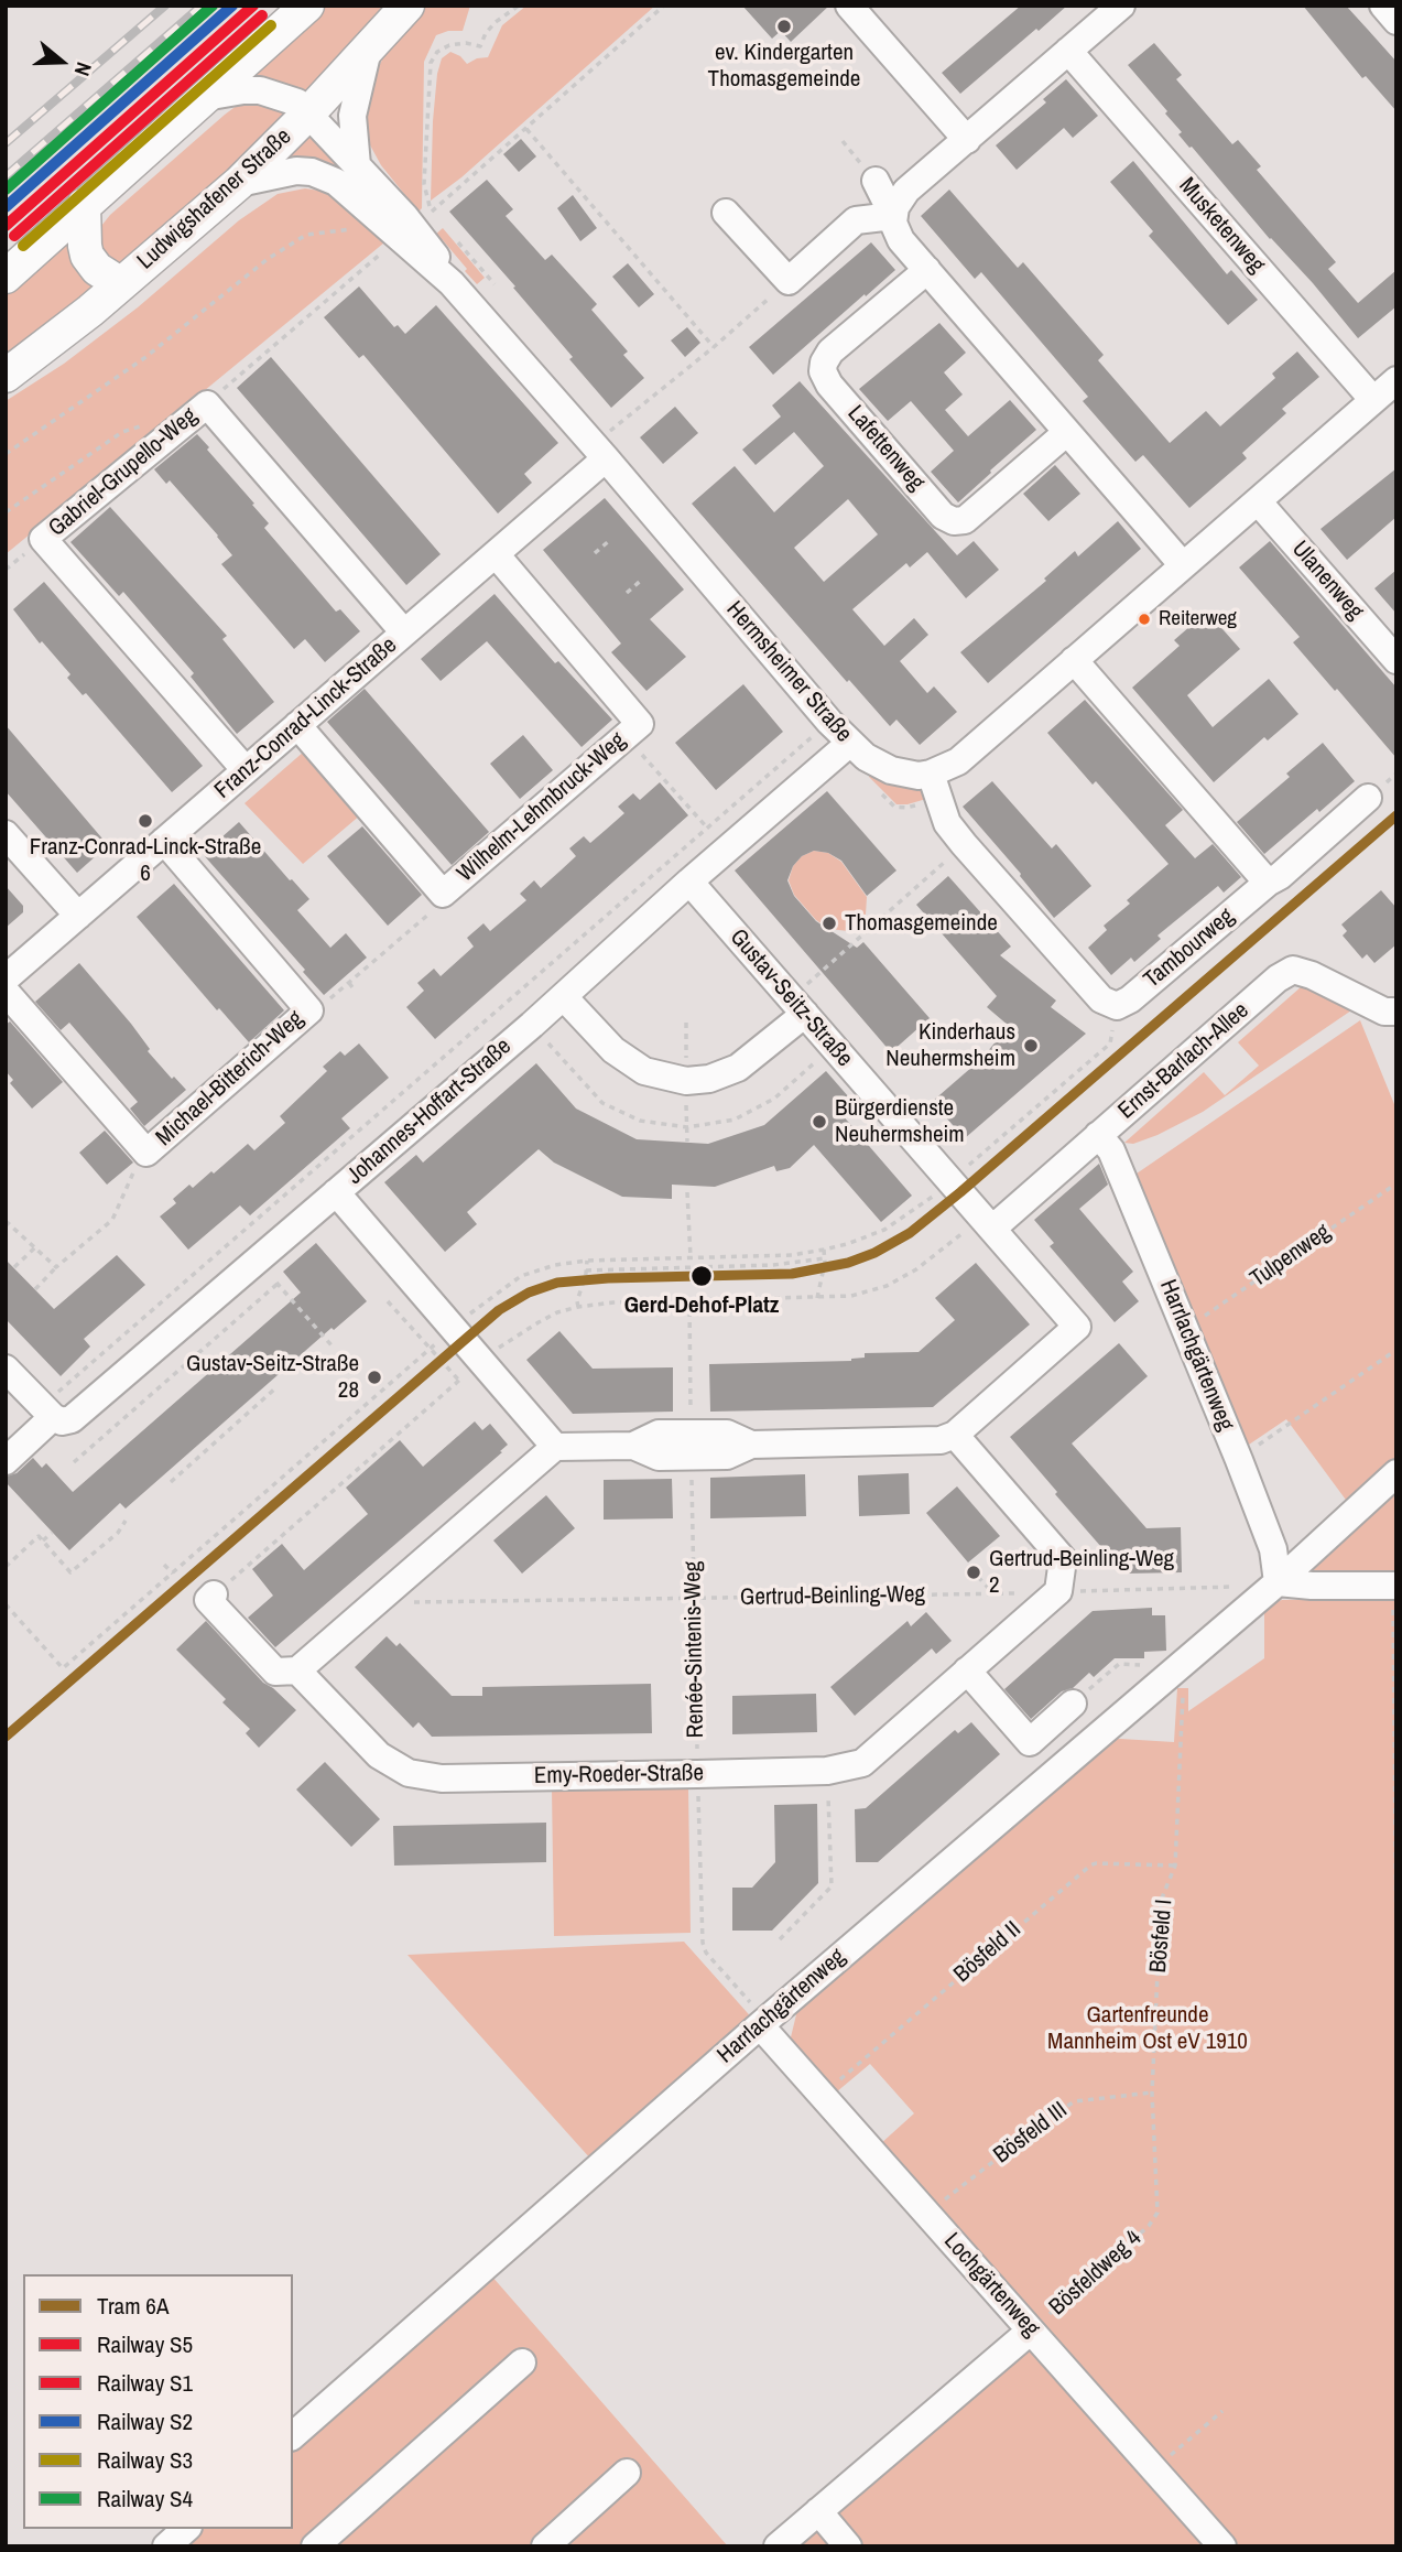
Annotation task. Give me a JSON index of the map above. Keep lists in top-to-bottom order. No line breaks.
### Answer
{"streets":{"main road":["Ludwigshafener Straße"],"street":["Musketenweg","Lafettenweg","Gabriel-Grupello-Weg","Ulanenweg","Hermsheimer Straße","Franz-Conrad-Linck-Straße","Wilhelm-Lehmbruck-Weg","Tambourweg","Gustav-Seitz-Straße","Ernst-Barlach-Allee","Michael-Bitterich-Weg","Johannes-Hoffart-Straße","Harrlachgärtenweg","Emy-Roeder-Straße","Lochgärtenweg"],"path":["Tulpenweg","Gertrud-Beinling-Weg","Renée-Sintenis-Weg","Bösfeld I","Bösfeld II","Bösfeld III","Bösfeldweg 4"]},"crossings":[["Ludwigshafener Straße","Hermsheimer Straße"],["Gabriel-Grupello-Weg","Franz-Conrad-Linck-Straße"],["Hermsheimer Straße","Franz-Conrad-Linck-Straße"],["Hermsheimer Straße","Johannes-Hoffart-Straße"],["Franz-Conrad-Linck-Straße","Wilhelm-Lehmbruck-Weg"],["Franz-Conrad-Linck-Straße","Michael-Bitterich-Weg"],["Gustav-Seitz-Straße","Ernst-Barlach-Allee"],["Gustav-Seitz-Straße","Johannes-Hoffart-Straße"],["Ernst-Barlach-Allee","Harrlachgärtenweg"],["Tulpenweg","Harrlachgärtenweg"],["Harrlachgärtenweg","Renée-Sintenis-Weg"],["Harrlachgärtenweg","Bösfeld I"],["Harrlachgärtenweg","Lochgärtenweg"],["Gertrud-Beinling-Weg","Renée-Sintenis-Weg"],["Gertrud-Beinling-Weg","Emy-Roeder-Straße"],["Renée-Sintenis-Weg","Emy-Roeder-Straße"],["Renée-Sintenis-Weg","Lochgärtenweg"],["Bösfeld I","Bösfeld II"],["Bösfeld I","Bösfeld III"],["Bösfeld I","Bösfeldweg 4"],["Bösfeld II","Lochgärtenweg"],["Bösfeld III","Lochgärtenweg"],["Bösfeldweg 4","Lochgärtenweg"]],"parks":["Gartenfreunde Mannheim Ost eV 1910"],"places":["ev. Kindergarten Thomasgemeinde","Reiterweg","Franz-Conrad-Linck-Straße 6","Thomasgemeinde","Kinderhaus Neuhermsheim","Bürgerdienste Neuhermsheim","Gerd-Dehof-Platz","Gustav-Seitz-Straße 28","Gertrud-Beinling-Weg 2"],"lines":["rail line S5","rail line S2","rail line S4","rail line S1","rail line S3","tram line 6A"],"legend":["Tram 6A","Railway S5","Railway S1","Railway S2","Railway S3","Railway S4"],"north":"right"}
